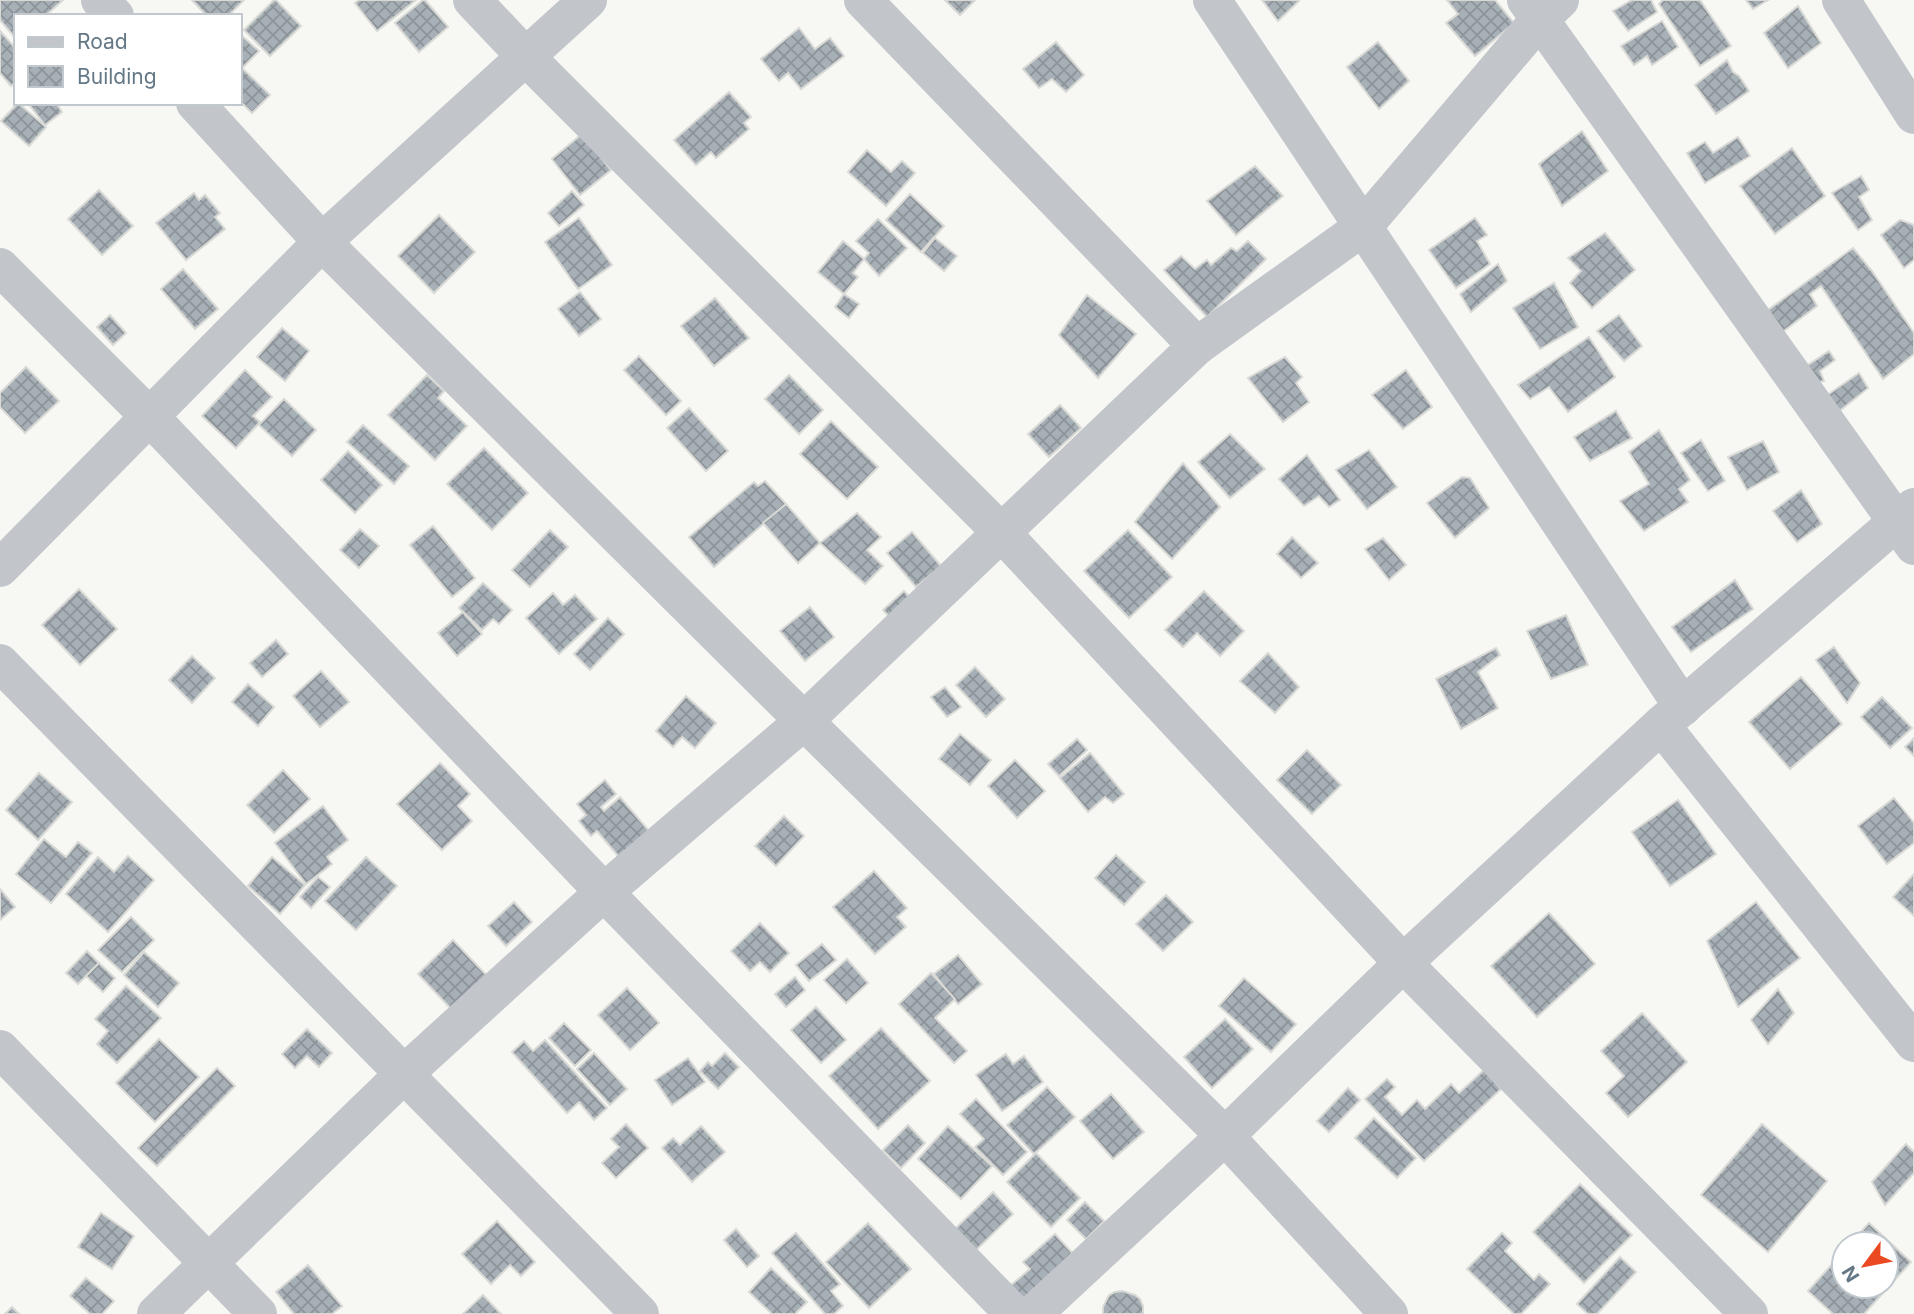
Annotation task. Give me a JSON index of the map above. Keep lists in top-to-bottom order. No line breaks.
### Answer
{"legend":["Road","Building"],"north":"bottom left"}
